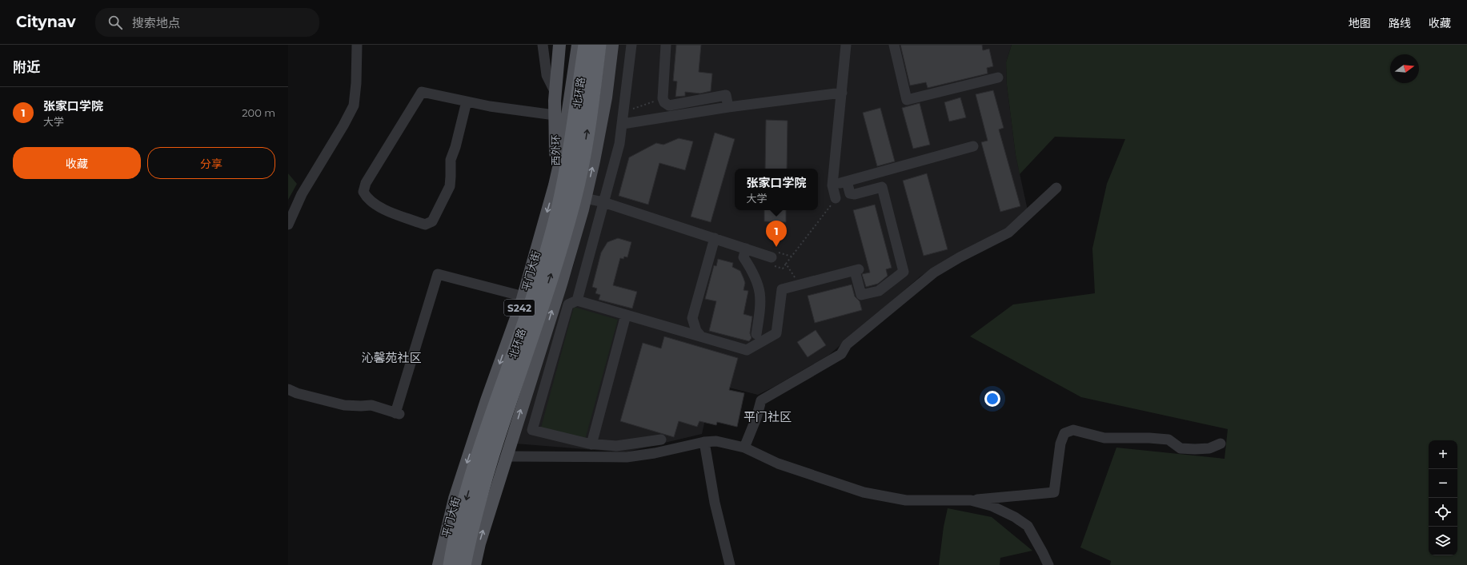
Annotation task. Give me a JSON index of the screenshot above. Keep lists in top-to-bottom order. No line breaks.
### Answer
{"streets":{"highway":["北环路"],"main road":["西外环","平门大街","S242"]},"crossings":[["西外环","平门大街"]],"districts":["沁馨苑社区","平门社区"],"north":"right","page":{"header":"Citynav","search":"搜索地点","nav":["地图","路线","收藏"],"heading":"附近","list":[{"mark":"1","name":"张家口学院","note":"大学","value":"200 m"}],"buttons":["收藏","分享"],"popup":["张家口学院","大学"],"pins":"1","map_buttons":["+","−"]}}
